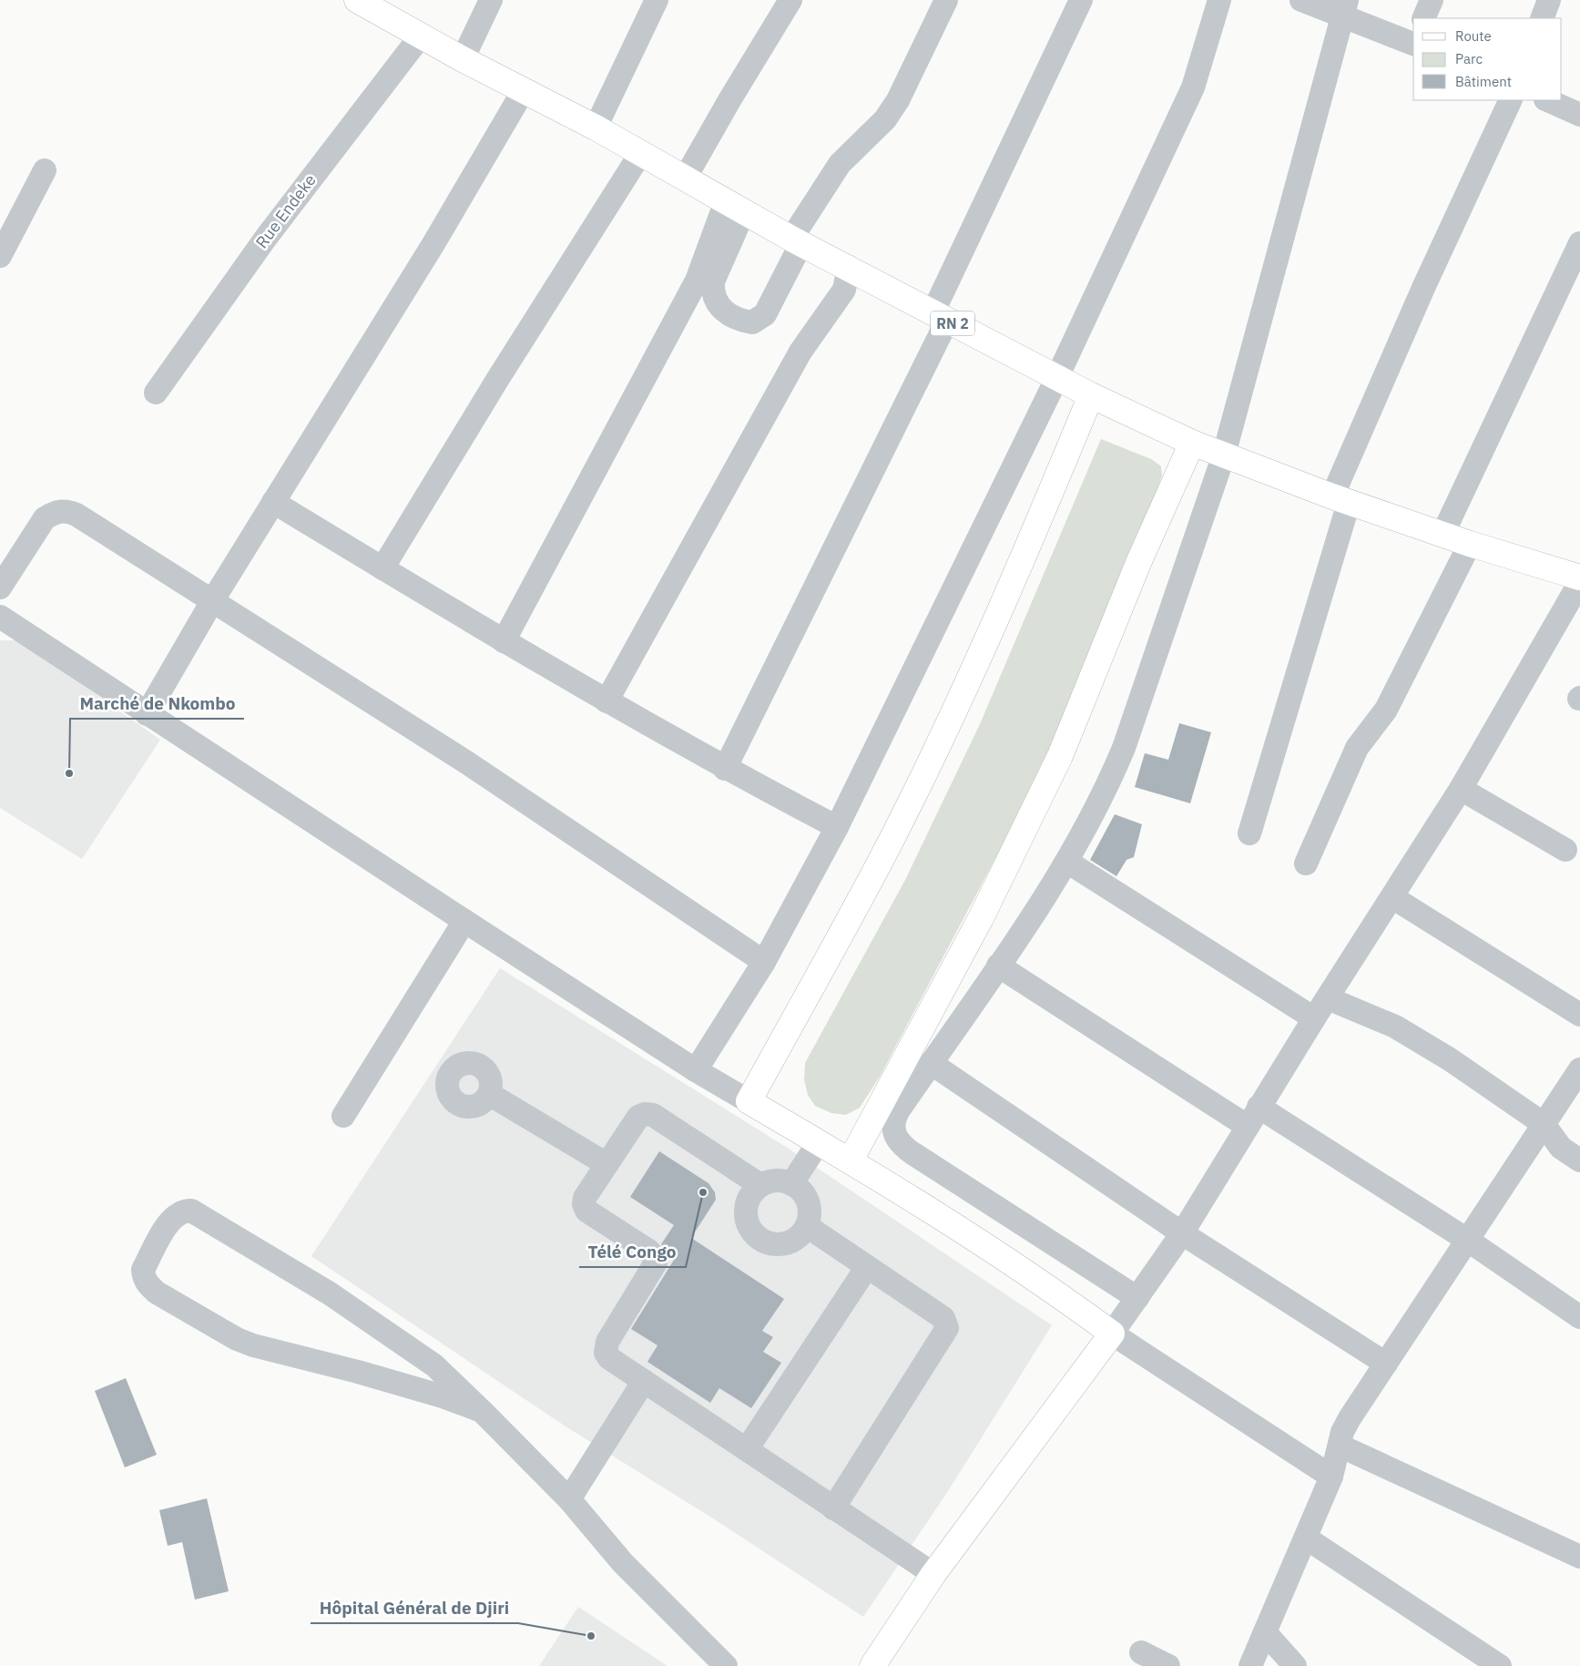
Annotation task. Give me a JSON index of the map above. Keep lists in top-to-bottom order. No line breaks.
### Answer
{"streets":{"main road":["RN 2"],"street":["Rue Endeke"]},"crossings":[["Rue Endeke","RN 2"]],"places":["Marché de Nkombo","Télé Congo","Hôpital Général de Djiri"],"legend":["Route","Parc","Bâtiment"]}
